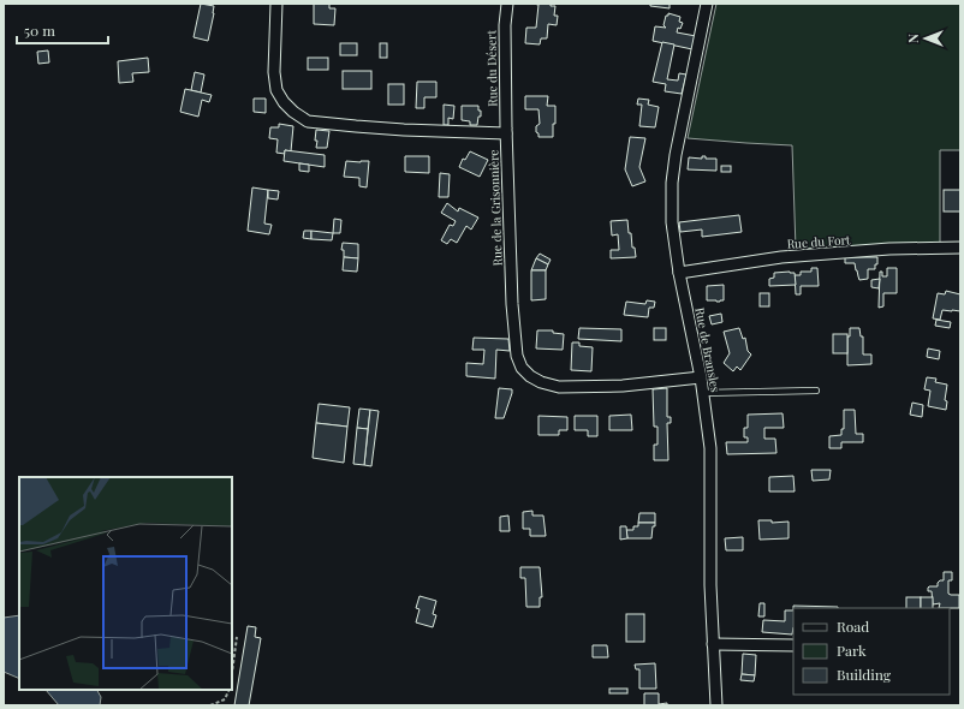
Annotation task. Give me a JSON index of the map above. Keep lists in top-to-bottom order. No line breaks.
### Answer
{"streets":{"street":["Rue du Désert","Rue de la Grisonnière","Rue du Fort","Rue de Bransles"]},"crossings":[["Rue du Désert","Rue de la Grisonnière"],["Rue de la Grisonnière","Rue de Bransles"],["Rue du Fort","Rue de Bransles"]],"legend":["Road","Park","Building"],"scale_bar":"50 m","north":"left"}
